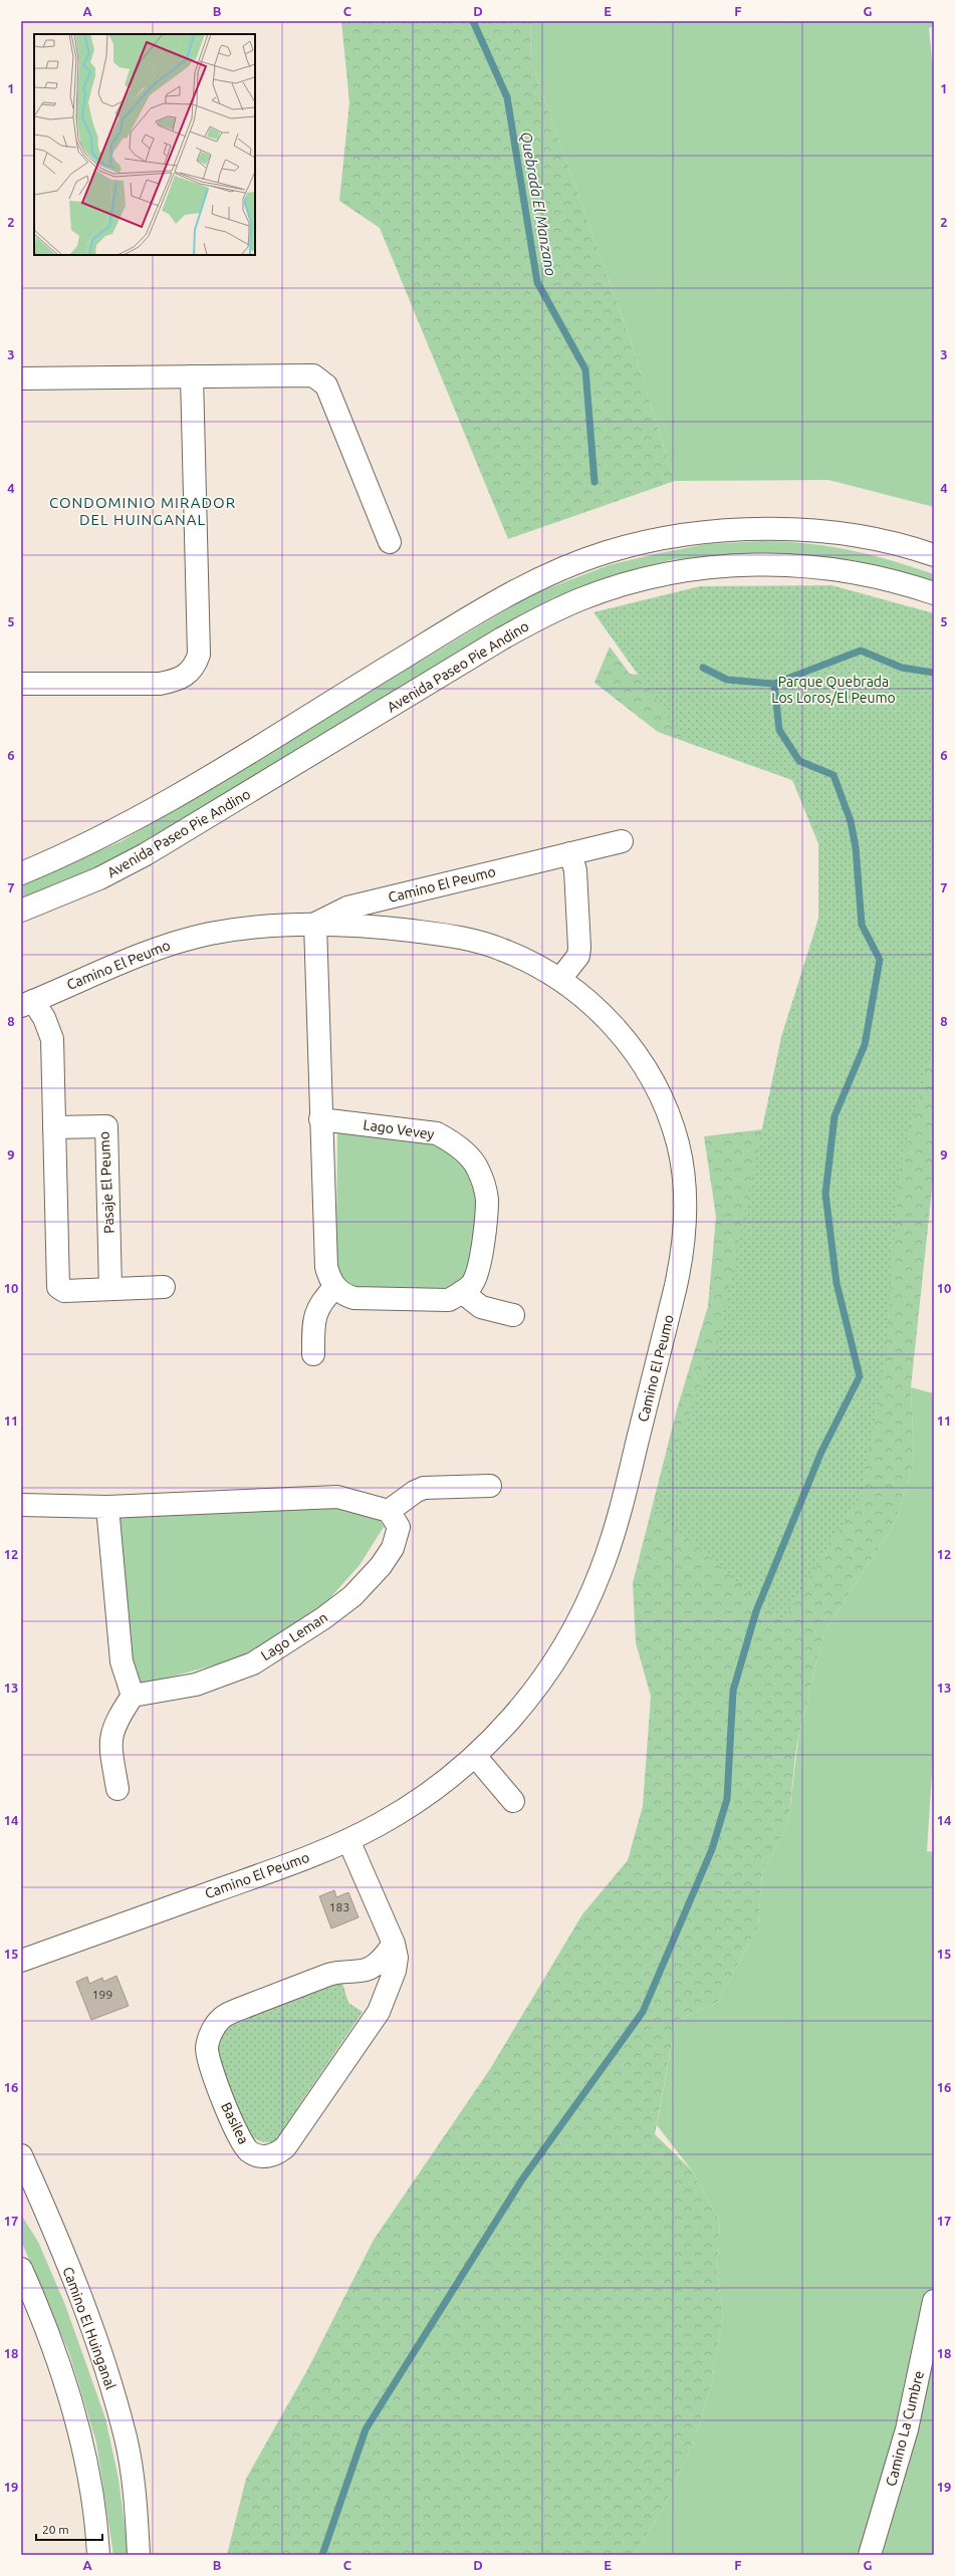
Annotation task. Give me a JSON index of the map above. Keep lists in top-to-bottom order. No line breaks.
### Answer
{"streets":{"street":["Avenida Paseo Pie Andino","Camino El Peumo","Lago Vevey","Pasaje El Peumo","Lago Leman","Basilea","Camino El Huinganal","Camino La Cumbre"]},"crossings":[["Camino El Peumo","Basilea"]],"districts":["CONDOMINIO MIRADOR DEL HUINGANAL"],"water":["Quebrada El Manzano"],"parks":["Parque Quebrada Los Loros/El Peumo"],"house_numbers":["183","199"],"scale_bar":"20 m","grid":{"columns":["A","B","C","D","E","F","G"],"rows":["1","2","3","4","5","6","7","8","9","10","11","12","13","14","15","16","17","18","19"]}}
